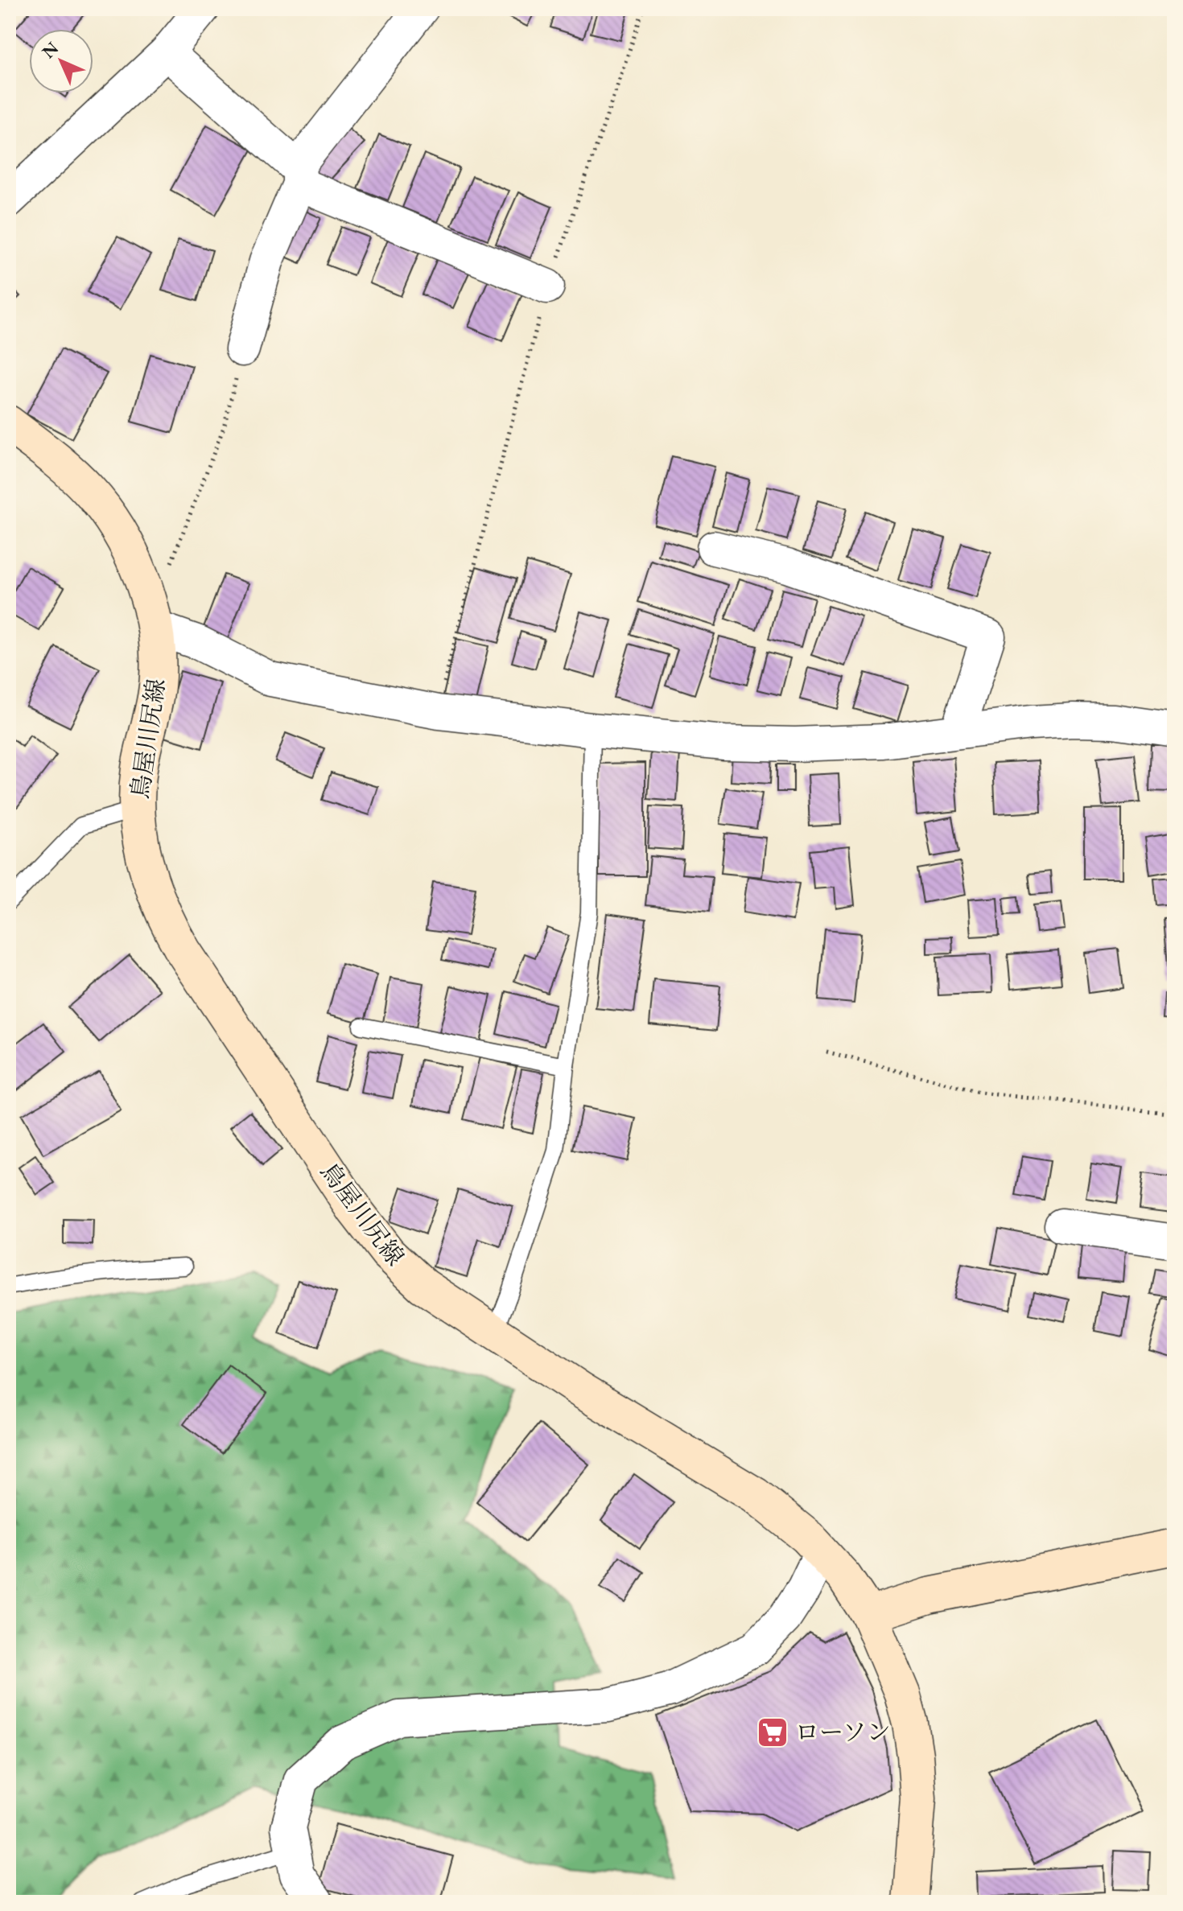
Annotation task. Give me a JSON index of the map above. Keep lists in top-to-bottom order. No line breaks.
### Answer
{"streets":{"main road":["鳥屋川尻線"]},"places":{"supermarket":["ローソン"]},"north":"top left"}
